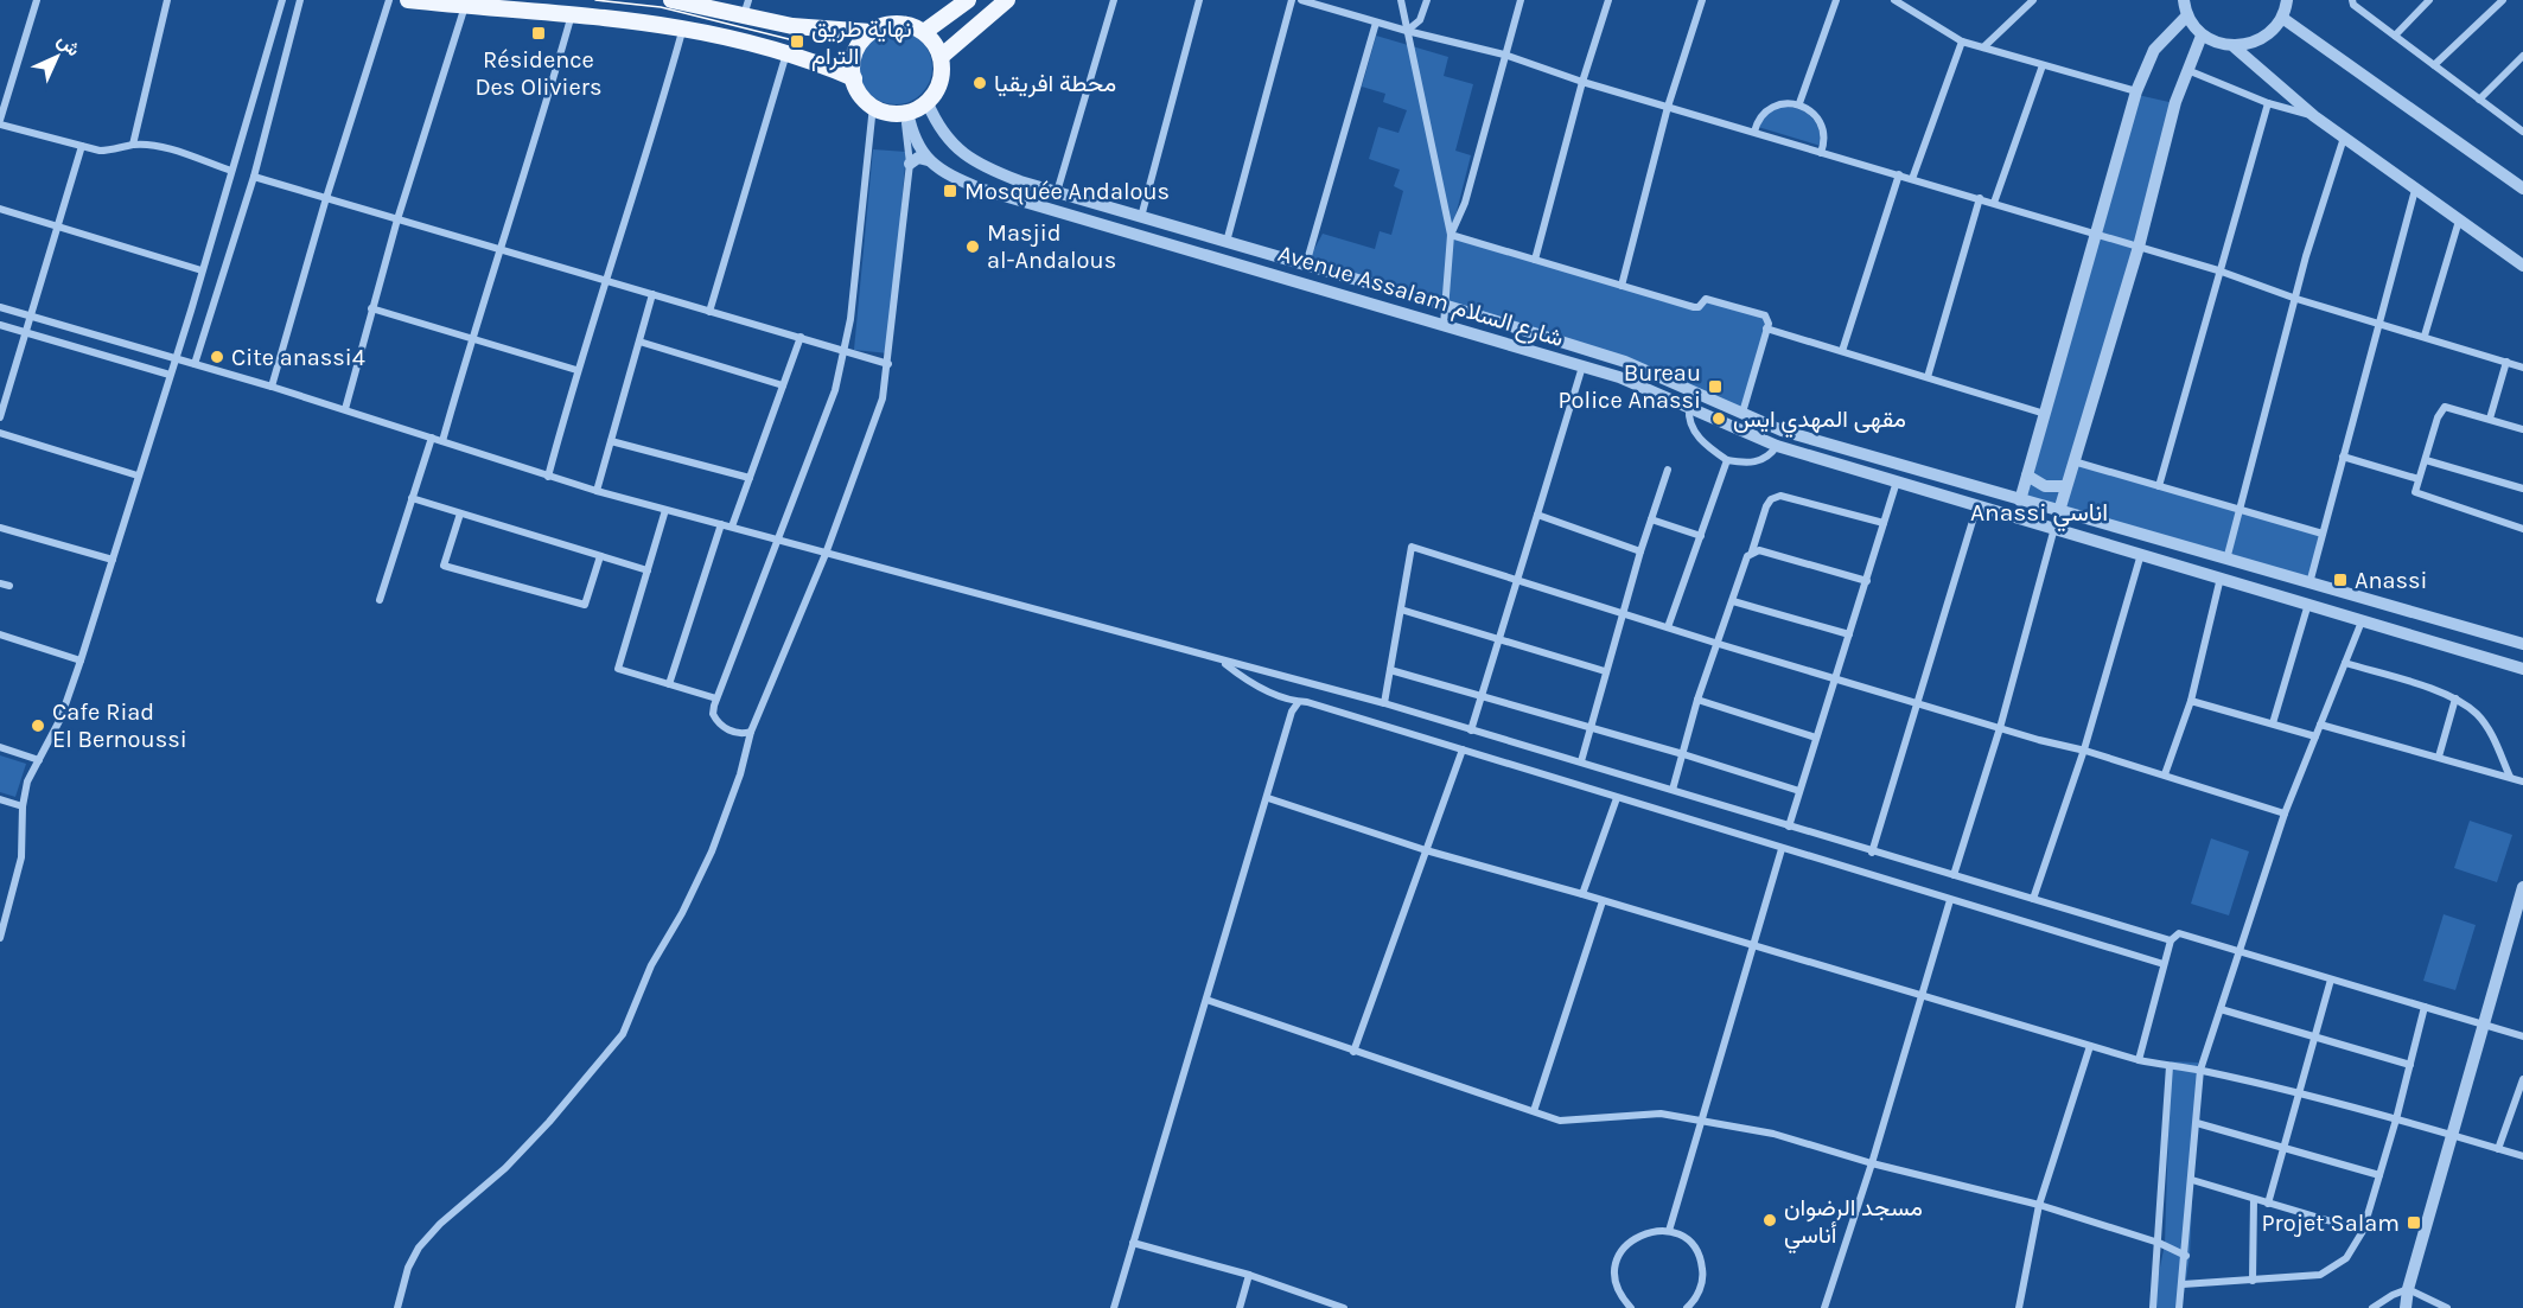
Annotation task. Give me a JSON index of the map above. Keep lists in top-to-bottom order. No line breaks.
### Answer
{"streets":{"street":["Avenue Assalam شارع السلام"]},"districts":["Anassi اناسي"],"places":{"transit":["Résidence Des Oliviers","نهاية طريق الترام","Mosquée Andalous","Bureau Police Anassi","Anassi","Projet Salam"],"other":["محطة افريقيا","Masjid al-Andalous","Cite anassi4","مقهى المهدي ايس","Cafe Riad El Bernoussi","مسجد الرضوان أناسي"]},"north":"top right"}
